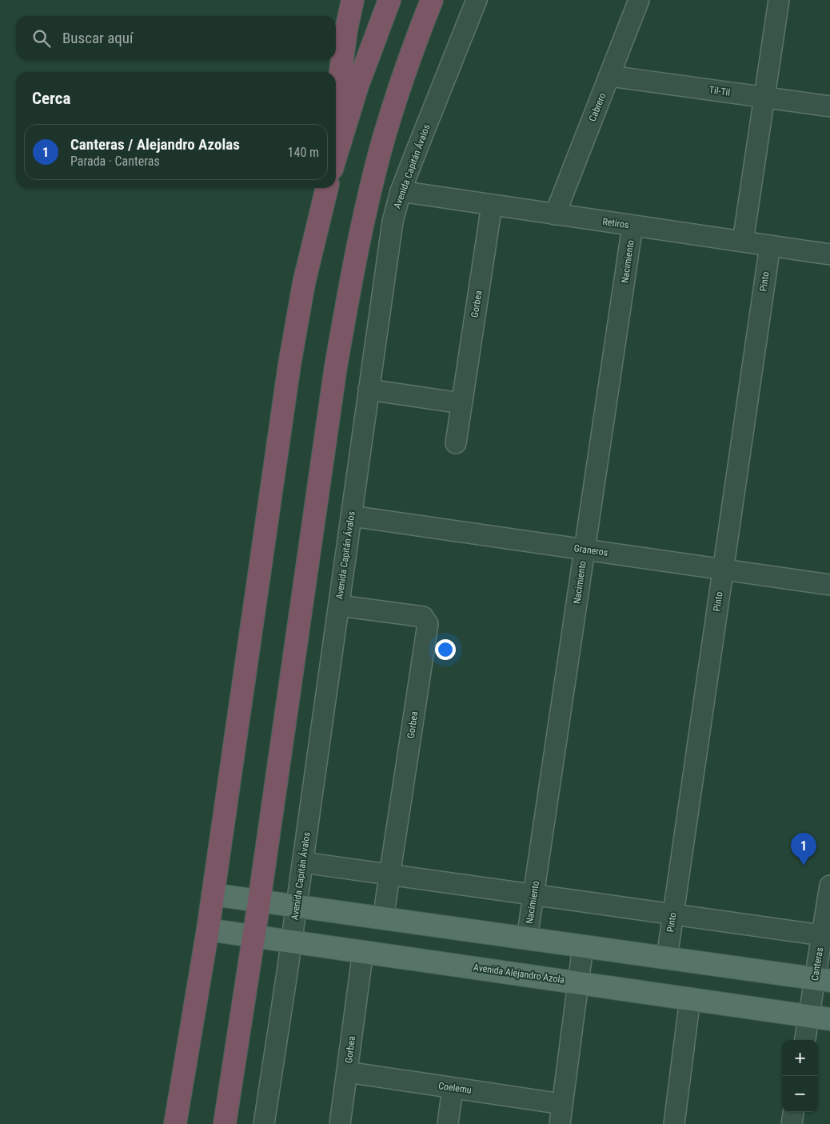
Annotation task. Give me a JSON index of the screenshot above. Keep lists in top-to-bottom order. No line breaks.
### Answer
{"streets":{"main road":["Avenida Alejandro Azola"],"street":["Til-Til","Cabrero","Avenida Capitán Ávalos","Retiros","Nacimiento","Pinto","Gorbea","Graneros","Canteras","Coelemu"]},"crossings":[["Til-Til","Cabrero"],["Cabrero","Retiros"],["Avenida Capitán Ávalos","Retiros"],["Avenida Capitán Ávalos","Gorbea"],["Avenida Capitán Ávalos","Graneros"],["Avenida Capitán Ávalos","Avenida Alejandro Azola"],["Retiros","Nacimiento"],["Retiros","Pinto"],["Retiros","Gorbea"],["Nacimiento","Graneros"],["Pinto","Graneros"],["Gorbea","Avenida Alejandro Azola"],["Gorbea","Coelemu"],["Canteras","Avenida Alejandro Azola"]],"page":{"search":"Buscar aquí","heading":"Cerca","list":[{"mark":"1","name":"Canteras / Alejandro Azolas","note":"Parada · Canteras","value":"140 m"}],"pins":"1","map_buttons":["+","−"]}}
